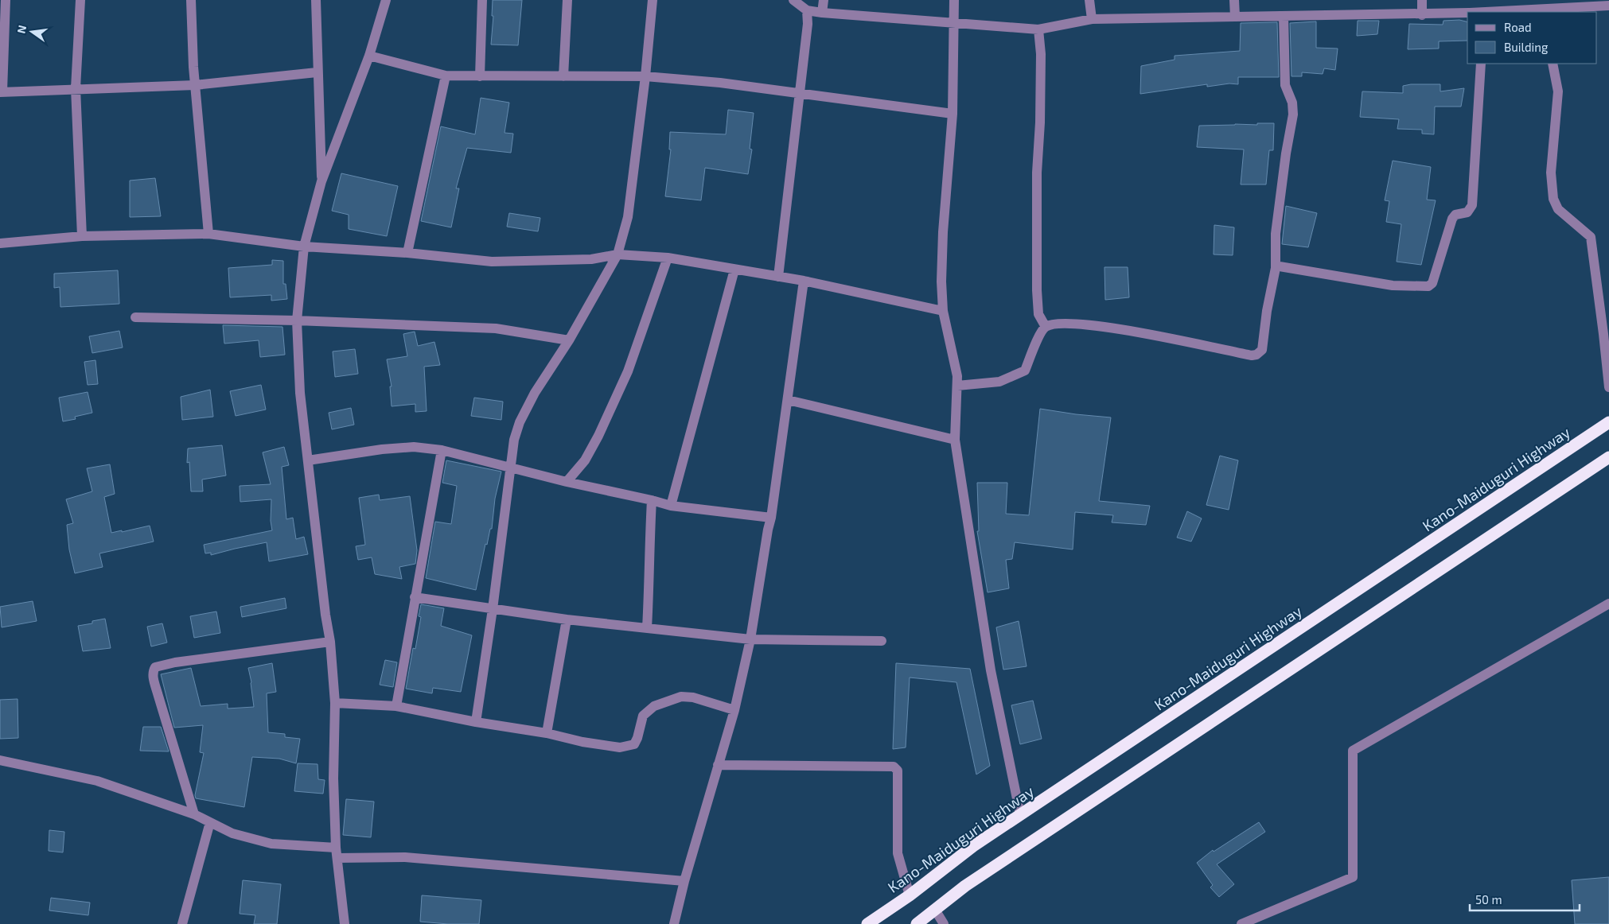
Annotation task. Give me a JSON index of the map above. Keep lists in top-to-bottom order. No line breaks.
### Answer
{"streets":{"highway":["Kano-Maiduguri Highway"]},"legend":["Road","Building"],"scale_bar":"50 m","north":"left"}
